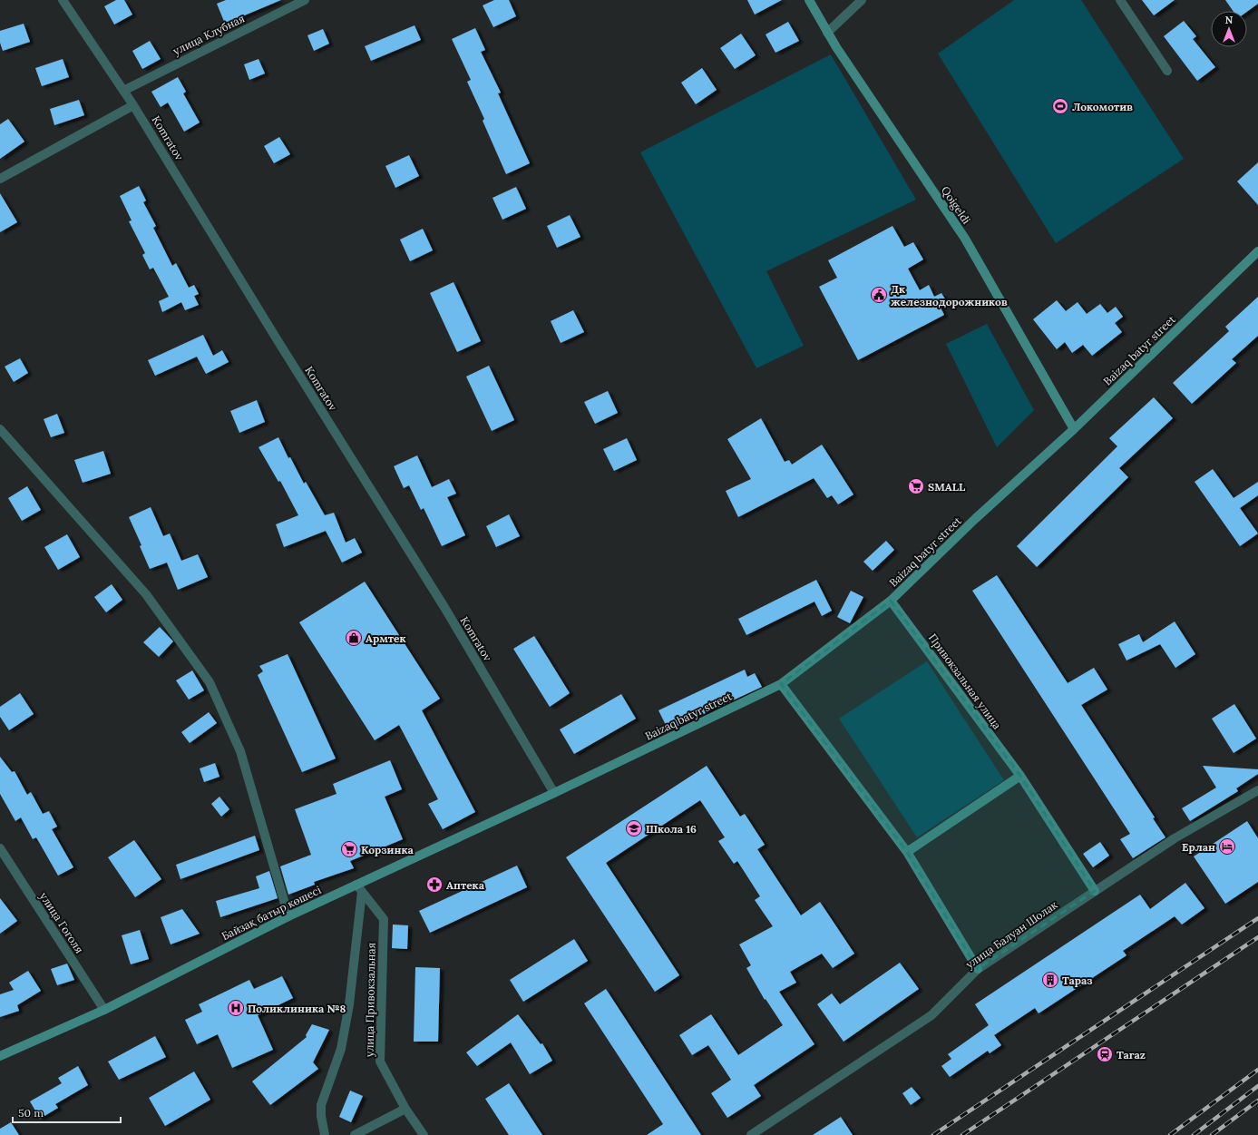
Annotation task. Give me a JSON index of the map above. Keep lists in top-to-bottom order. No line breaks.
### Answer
{"streets":{"main road":["Qoigeldi","Baizaq batyr street","Привокзальная улица","Байзақ батыр көшесі"],"street":["улица Клубная","Komratov","улица Гоголя","улица Балуан Шолак","улица Привокзальная"]},"crossings":[["улица Клубная","Komratov"],["Komratov","Baizaq batyr street"],["Komratov","Байзақ батыр көшесі"],["Qoigeldi","Baizaq batyr street"],["Baizaq batyr street","Привокзальная улица"],["Baizaq batyr street","Байзақ батыр көшесі"],["Привокзальная улица","улица Балуан Шолак"],["Байзақ батыр көшесі","улица Гоголя"],["Байзақ батыр көшесі","улица Привокзальная"]],"places":{"sports":["Локомотив"],"public building":["Дк железнодорожников"],"supermarket":["SMALL","Корзинка"],"shop":["Армтек"],"school or university":["Школа 16"],"hotel":["Ерлан"],"pharmacy":["Аптека"],"building":["Тараз"],"hospital":["Поликлиника №8"],"station":["Taraz"]},"scale_bar":"50 m","north":"top"}
